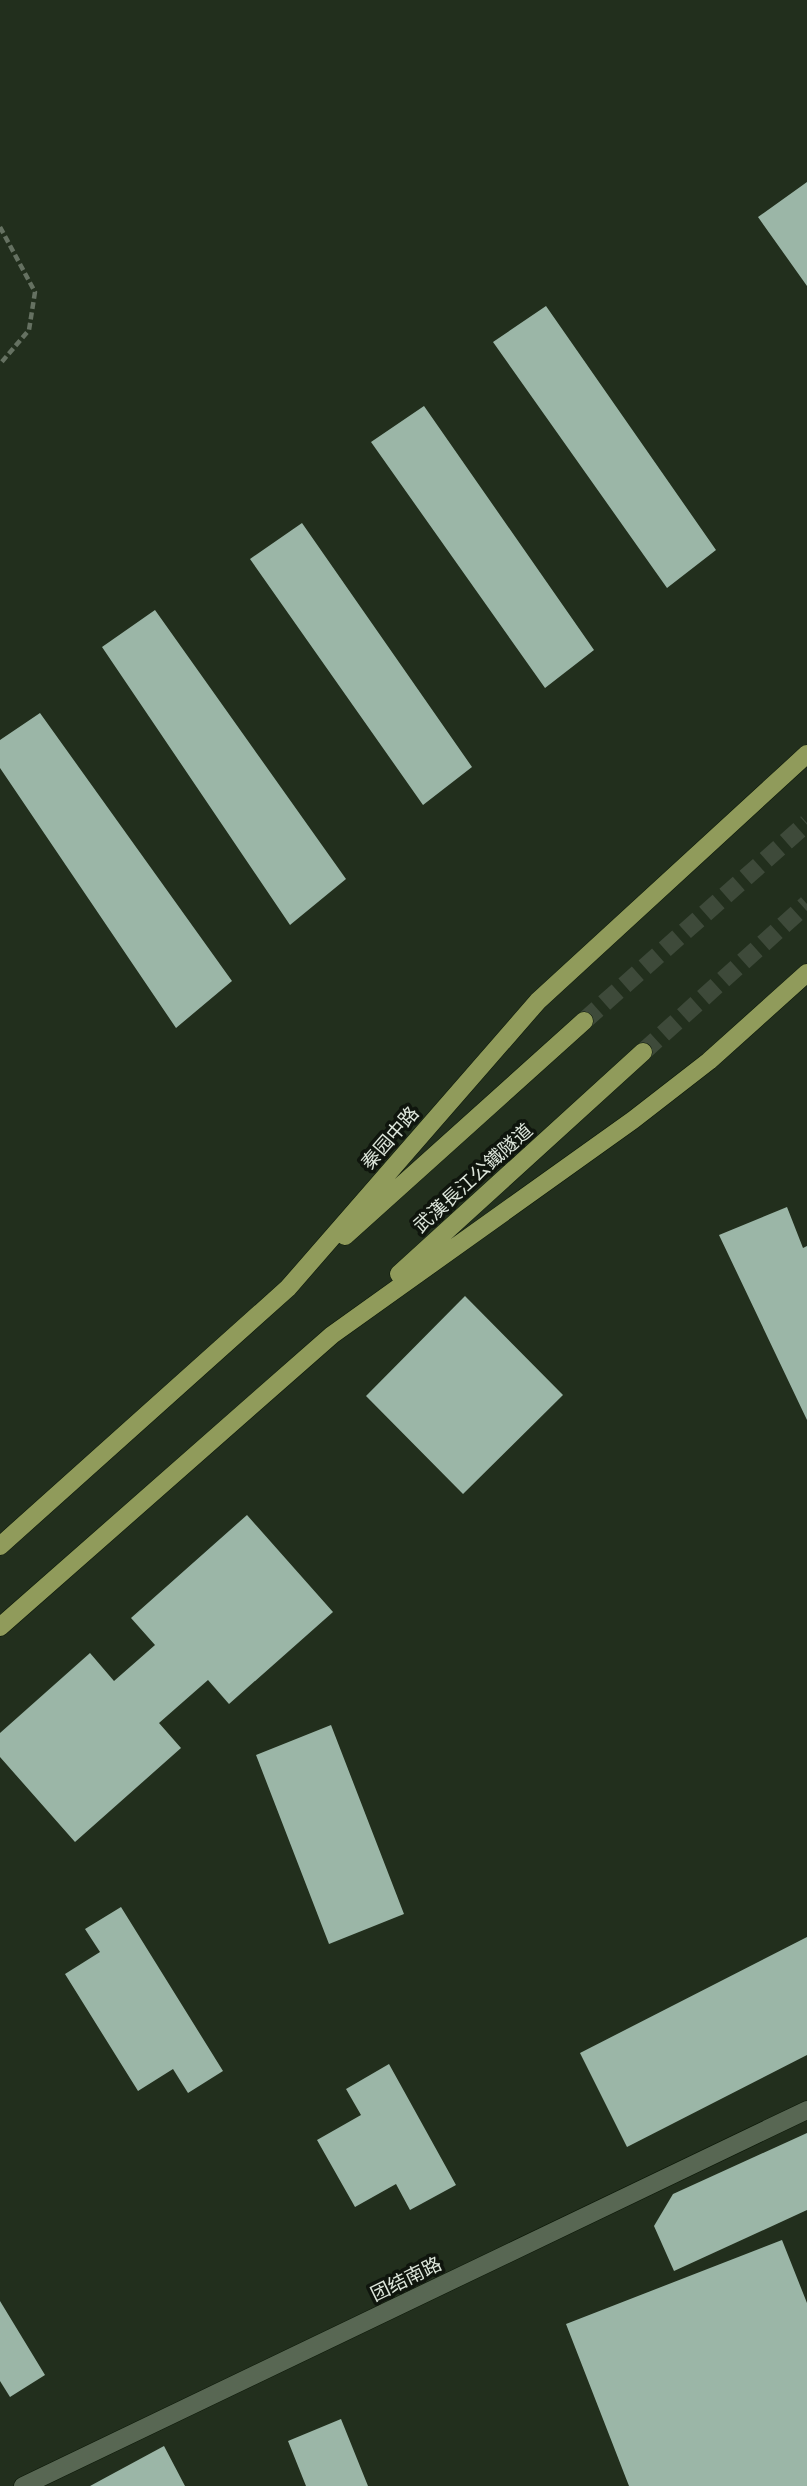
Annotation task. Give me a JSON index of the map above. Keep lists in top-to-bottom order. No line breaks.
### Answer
{"streets":{"main road":["秦园中路","武漢長江公鐵隧道"],"street":["团结南路"]}}
